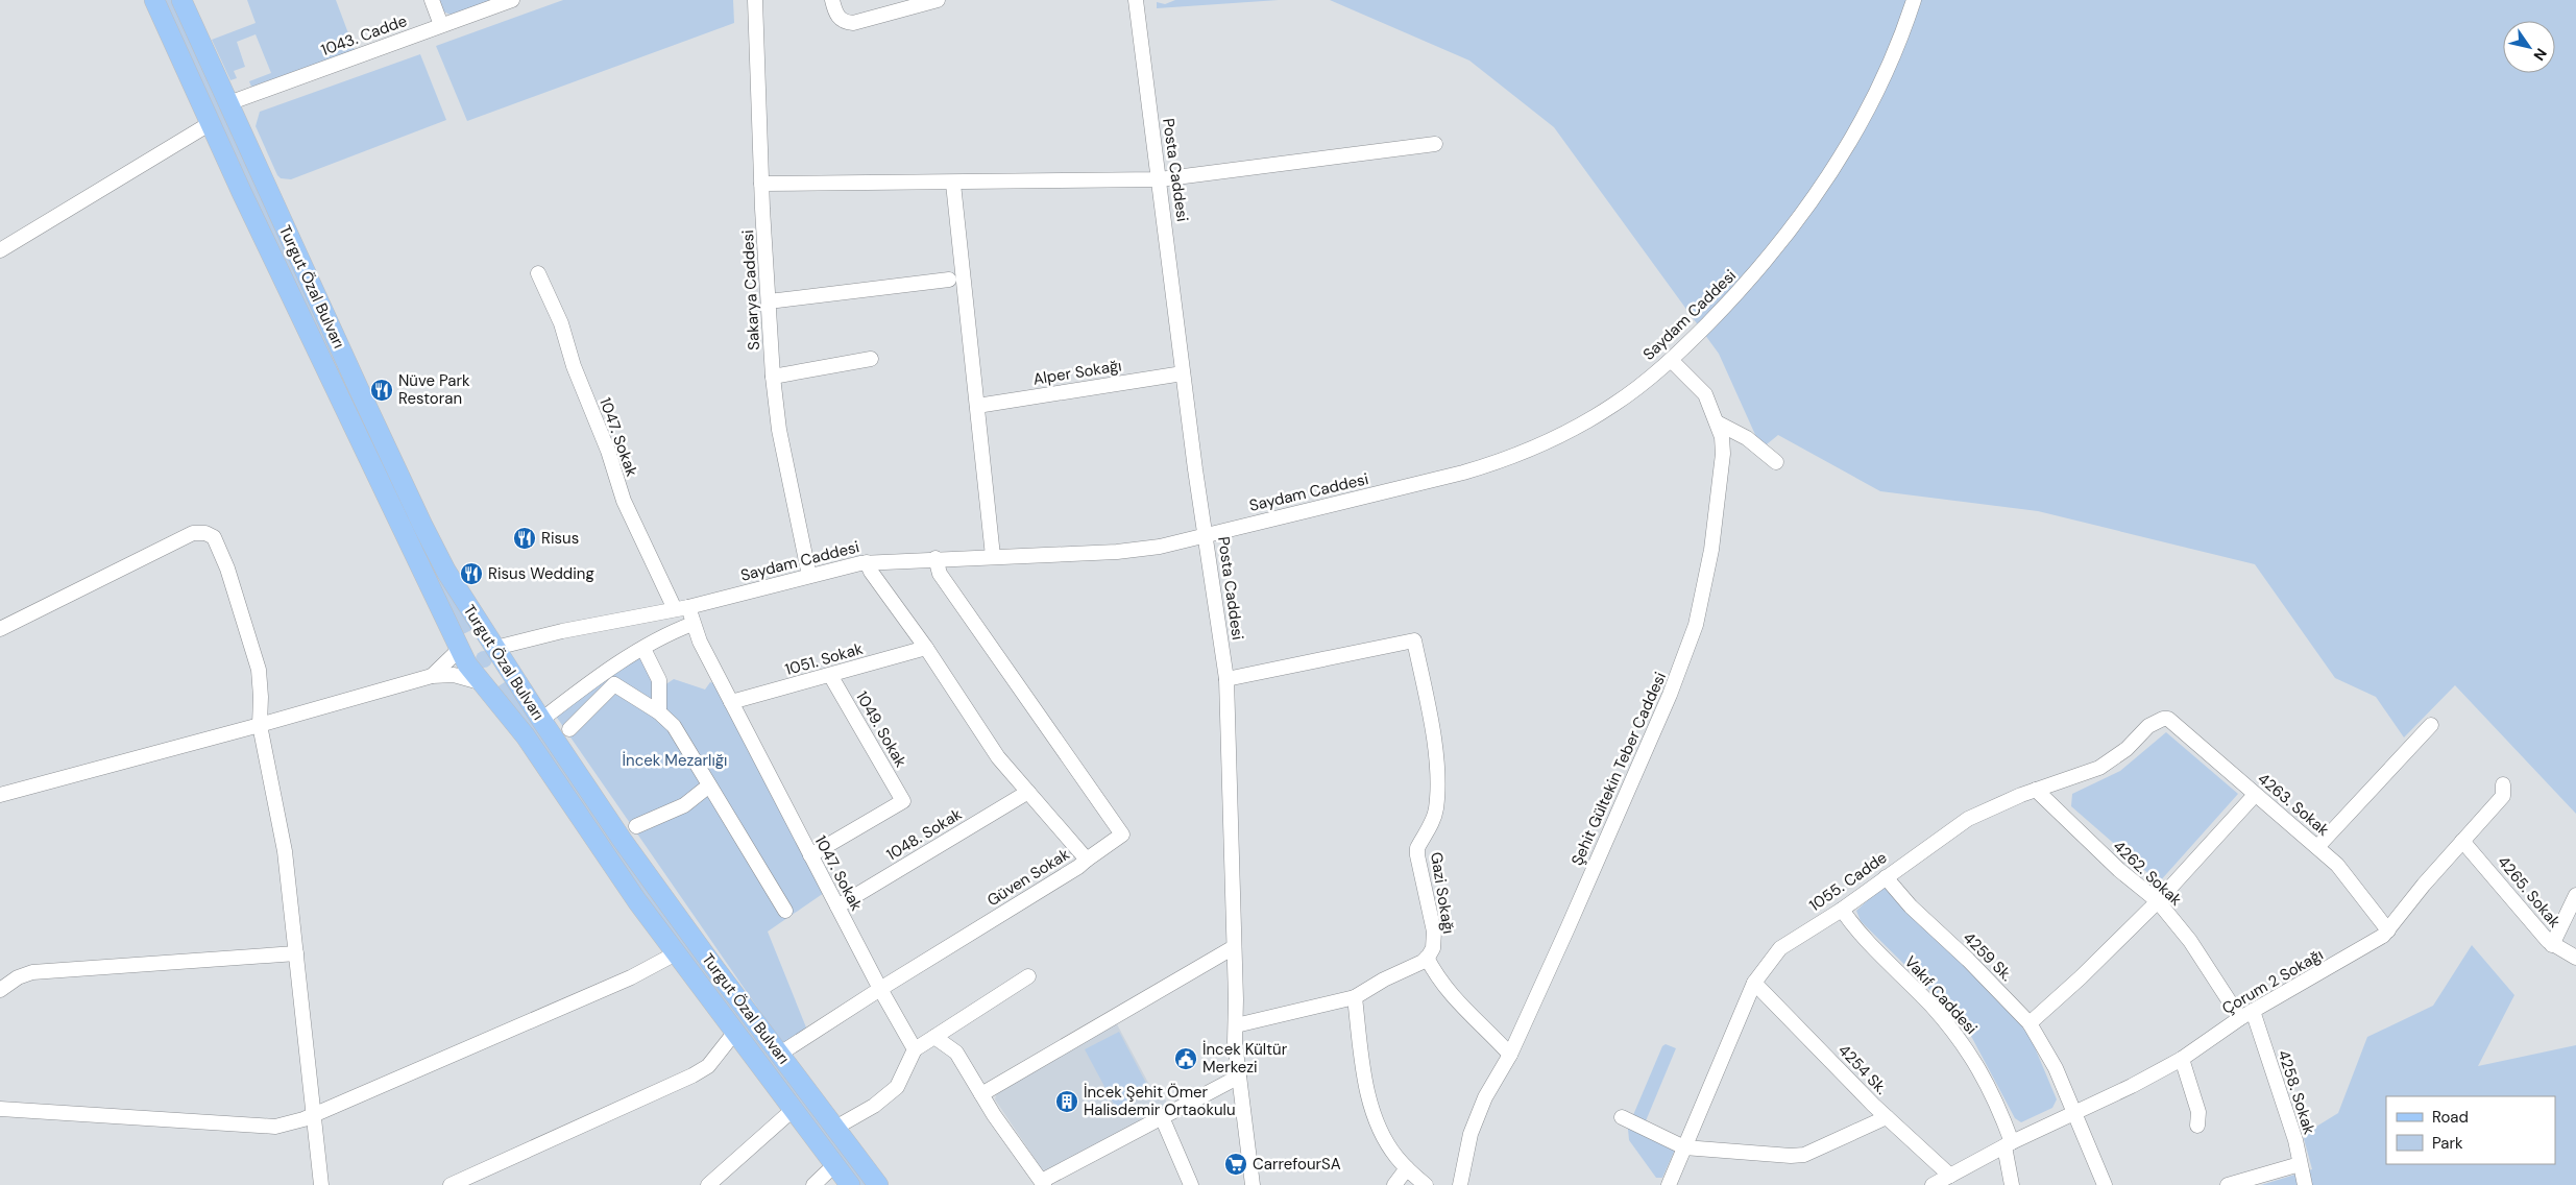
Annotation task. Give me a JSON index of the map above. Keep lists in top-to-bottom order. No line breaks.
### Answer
{"streets":{"main road":["Turgut Özal Bulvarı"],"street":["1043. Cadde","Posta Caddesi","Sakarya Caddesi","Saydam Caddesi","Alper Sokağı","1047. Sokak","1051. Sokak","1049. Sokak","Şehit Gültekin Teber Caddesi","4263. Sokak","1048. Sokak","4262. Sokak","Güven Sokak","1055. Cadde","4265. Sokak","Gazi Sokağı","4259 Sk.","Çorum 2 Sokağı","Vakıf Caddesi","4254 Sk.","4258. Sokak"]},"crossings":[["1043. Cadde","Turgut Özal Bulvarı"],["Posta Caddesi","Saydam Caddesi"],["Posta Caddesi","Alper Sokağı"],["Posta Caddesi","Gazi Sokağı"],["Turgut Özal Bulvarı","Saydam Caddesi"],["Turgut Özal Bulvarı","Güven Sokak"],["Sakarya Caddesi","Saydam Caddesi"],["Saydam Caddesi","1047. Sokak"],["Saydam Caddesi","Şehit Gültekin Teber Caddesi"],["Saydam Caddesi","Güven Sokak"],["1047. Sokak","1051. Sokak"],["1047. Sokak","1049. Sokak"],["1047. Sokak","1048. Sokak"],["1047. Sokak","Güven Sokak"],["1051. Sokak","1049. Sokak"],["1051. Sokak","Güven Sokak"],["4263. Sokak","1055. Cadde"],["4263. Sokak","Çorum 2 Sokağı"],["1048. Sokak","Güven Sokak"],["4262. Sokak","1055. Cadde"],["4262. Sokak","Çorum 2 Sokağı"],["4262. Sokak","4258. Sokak"],["1055. Cadde","4259 Sk."],["1055. Cadde","Vakıf Caddesi"],["1055. Cadde","4254 Sk."],["4265. Sokak","Çorum 2 Sokağı"],["4259 Sk.","Çorum 2 Sokağı"],["Çorum 2 Sokağı","Vakıf Caddesi"],["Çorum 2 Sokağı","4254 Sk."],["Çorum 2 Sokağı","4258. Sokak"]],"parks":["İncek Mezarlığı"],"places":{"restaurant":["Nüve Park Restoran","Risus","Risus Wedding"],"public building":["İncek Kültür Merkezi"],"building":["İncek Şehit Ömer Halisdemir Ortaokulu"],"supermarket":["CarrefourSA"]},"legend":["Road","Park"],"north":"bottom right"}
